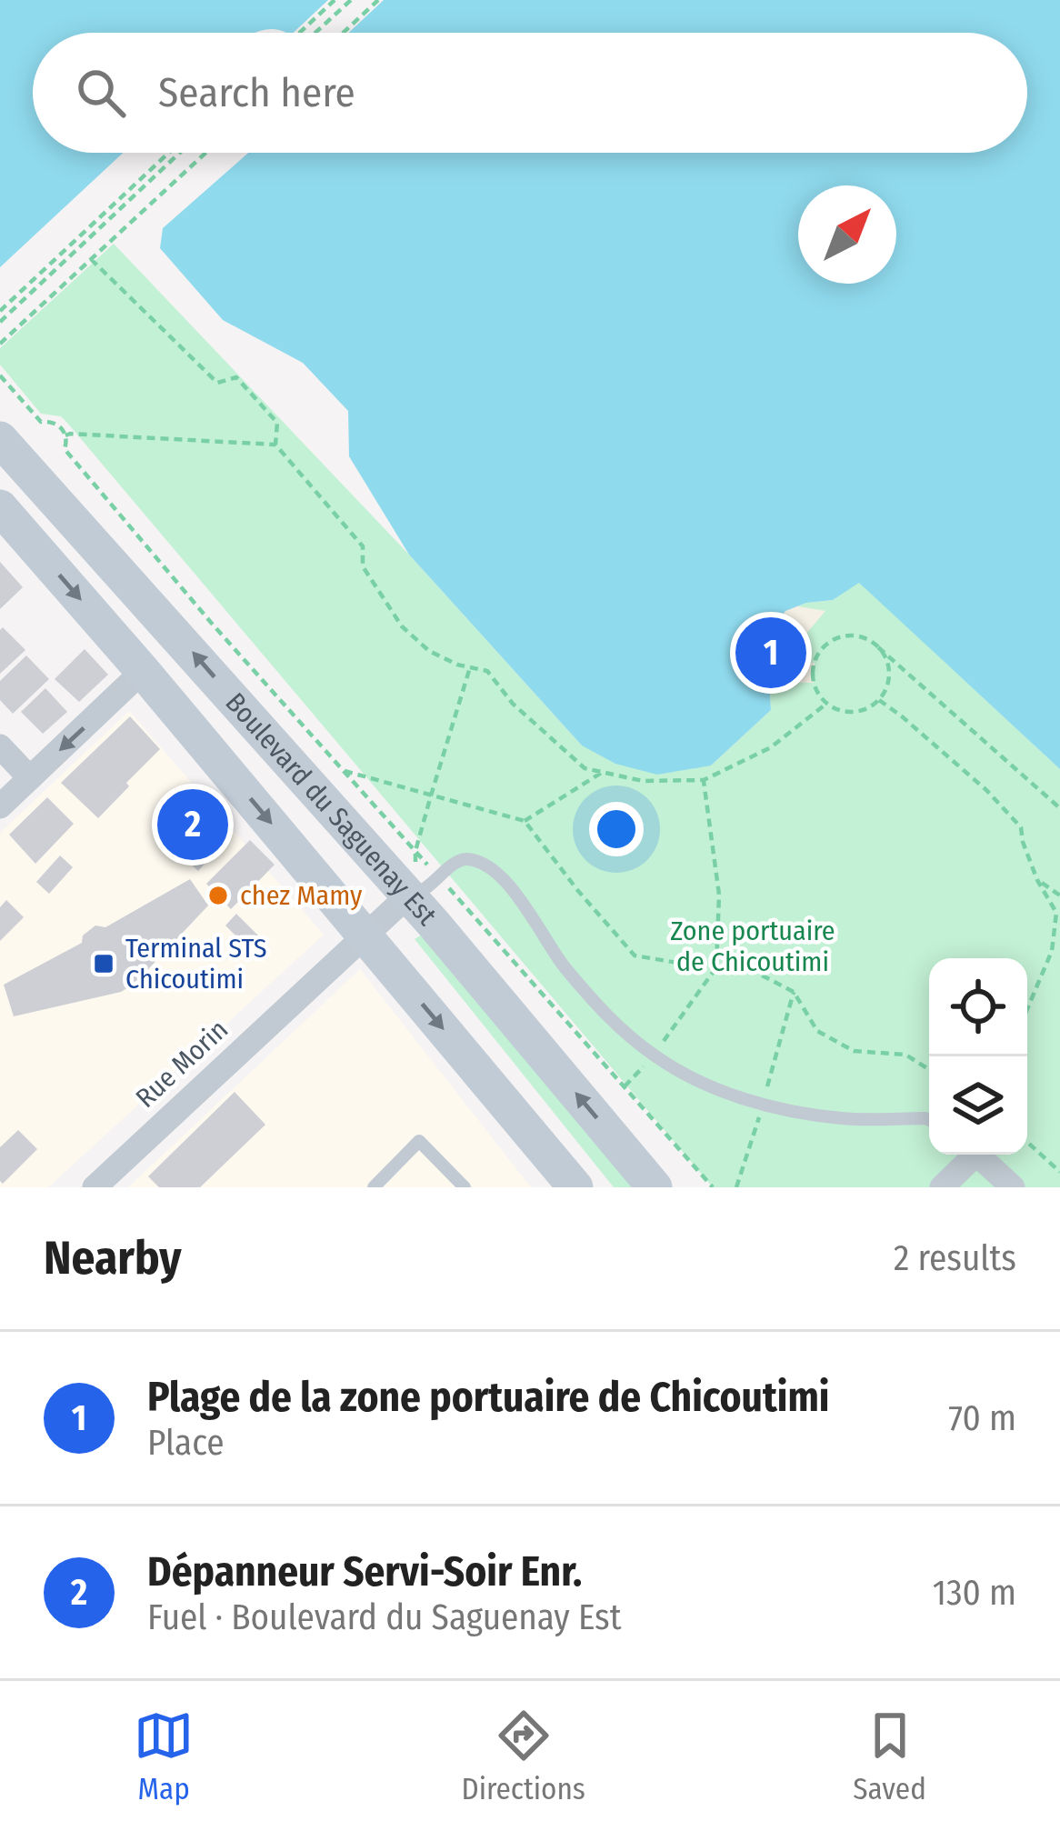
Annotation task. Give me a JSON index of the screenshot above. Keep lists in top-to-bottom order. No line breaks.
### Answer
{"streets":{"main road":["Boulevard du Saguenay Est"],"street":["Rue Morin"]},"crossings":[["Boulevard du Saguenay Est","Rue Morin"]],"parks":["Zone portuaire de Chicoutimi"],"places":{"other":["chez Mamy"],"transit":["Terminal STS Chicoutimi"]},"north":"top right","page":{"search":"Search here","pins":["1","2"],"heading":["Nearby","2 results"],"list":[{"mark":"1","name":"Plage de la zone portuaire de Chicoutimi","note":"Place","value":"70 m"},{"mark":"2","name":"Dépanneur Servi-Soir Enr.","note":"Fuel · Boulevard du Saguenay Est","value":"130 m"}],"nav":["Map","Directions","Saved"]}}
